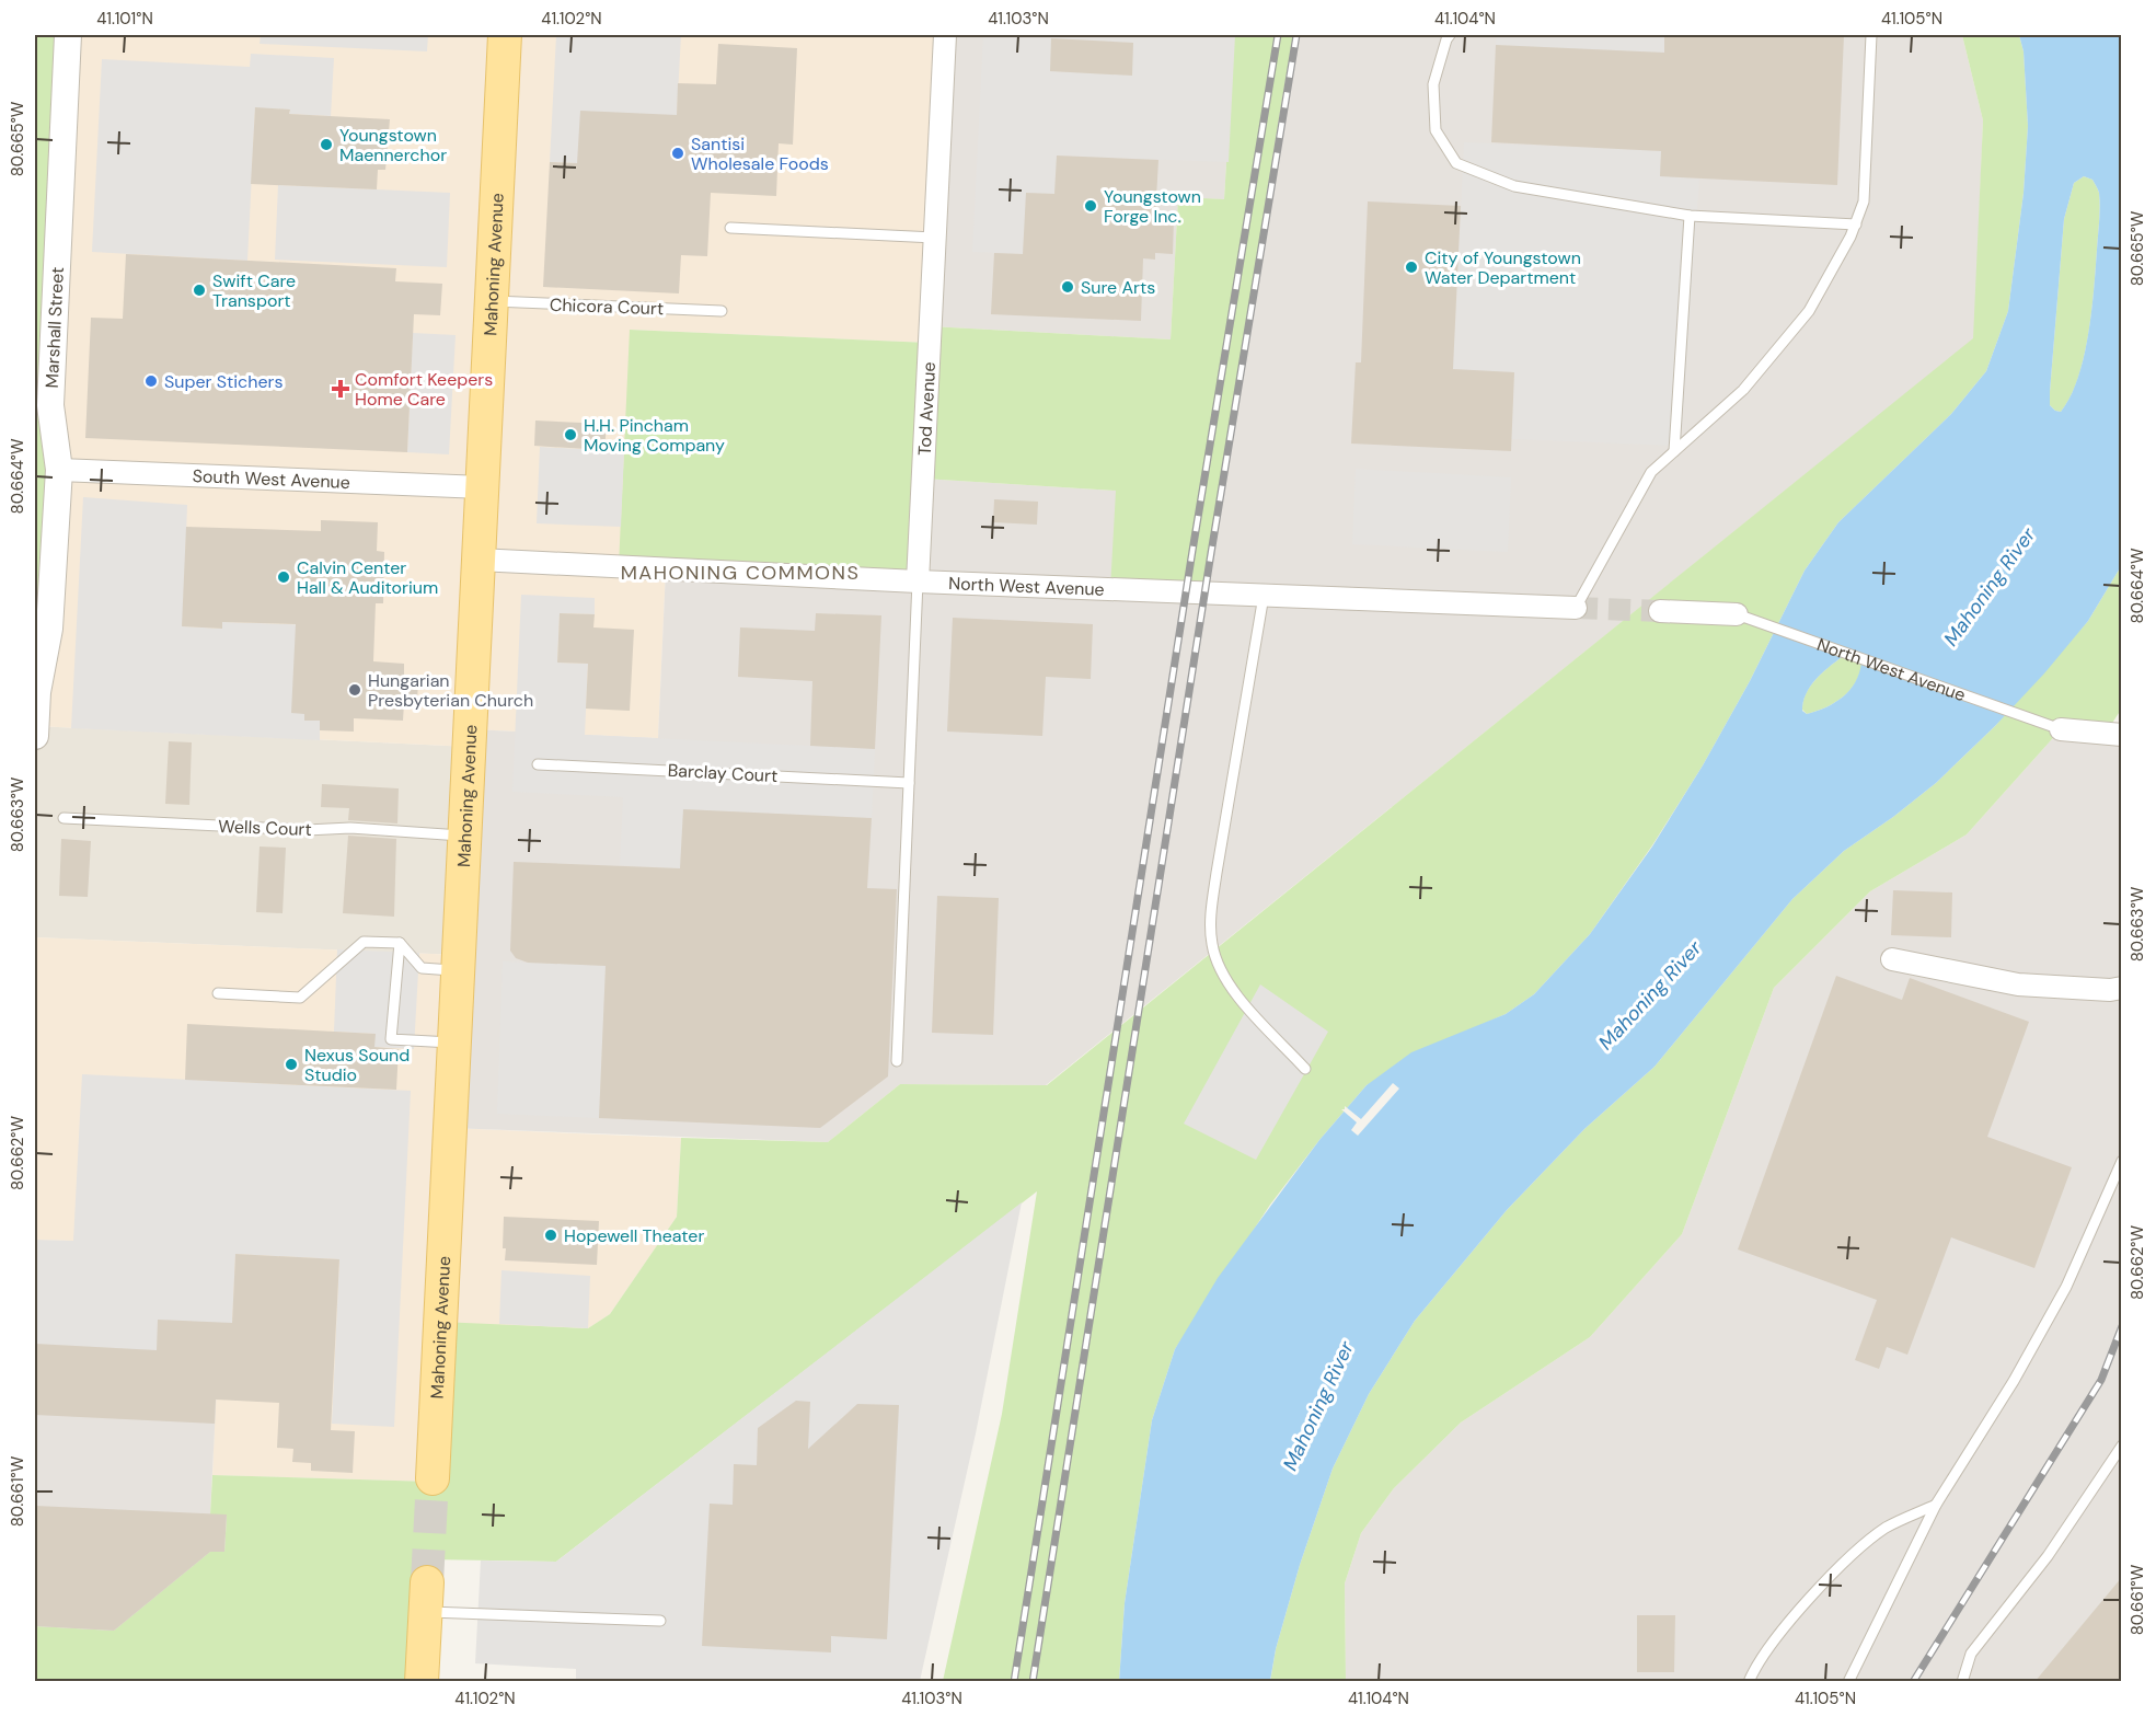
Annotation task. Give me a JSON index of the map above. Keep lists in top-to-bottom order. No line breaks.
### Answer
{"streets":{"main road":["Mahoning Avenue"],"street":["Marshall Street","Tod Avenue","South West Avenue","North West Avenue"],"lane":["Chicora Court","Barclay Court","Wells Court"]},"crossings":[["Mahoning Avenue","Chicora Court"],["Mahoning Avenue","South West Avenue"],["Mahoning Avenue","North West Avenue"],["Mahoning Avenue","Wells Court"],["Marshall Street","South West Avenue"],["Tod Avenue","North West Avenue"],["Tod Avenue","Barclay Court"]],"districts":["MAHONING COMMONS"],"water":["Mahoning River"],"places":{"other":["Youngstown Maennerchor","Santisi Wholesale Foods","Youngstown Forge Inc.","City of Youngstown Water Department","Sure Arts","Swift Care Transport","Super Stichers","H.H. Pincham Moving Company","Calvin Center Hall & Auditorium","Hungarian Presbyterian Church","Nexus Sound Studio","Hopewell Theater"],"health":["Comfort Keepers Home Care"]},"coordinates":["41.101°N","41.102°N","41.103°N","41.104°N","41.105°N","80.665°W","80.664°W","80.663°W","80.662°W","80.661°W"]}
